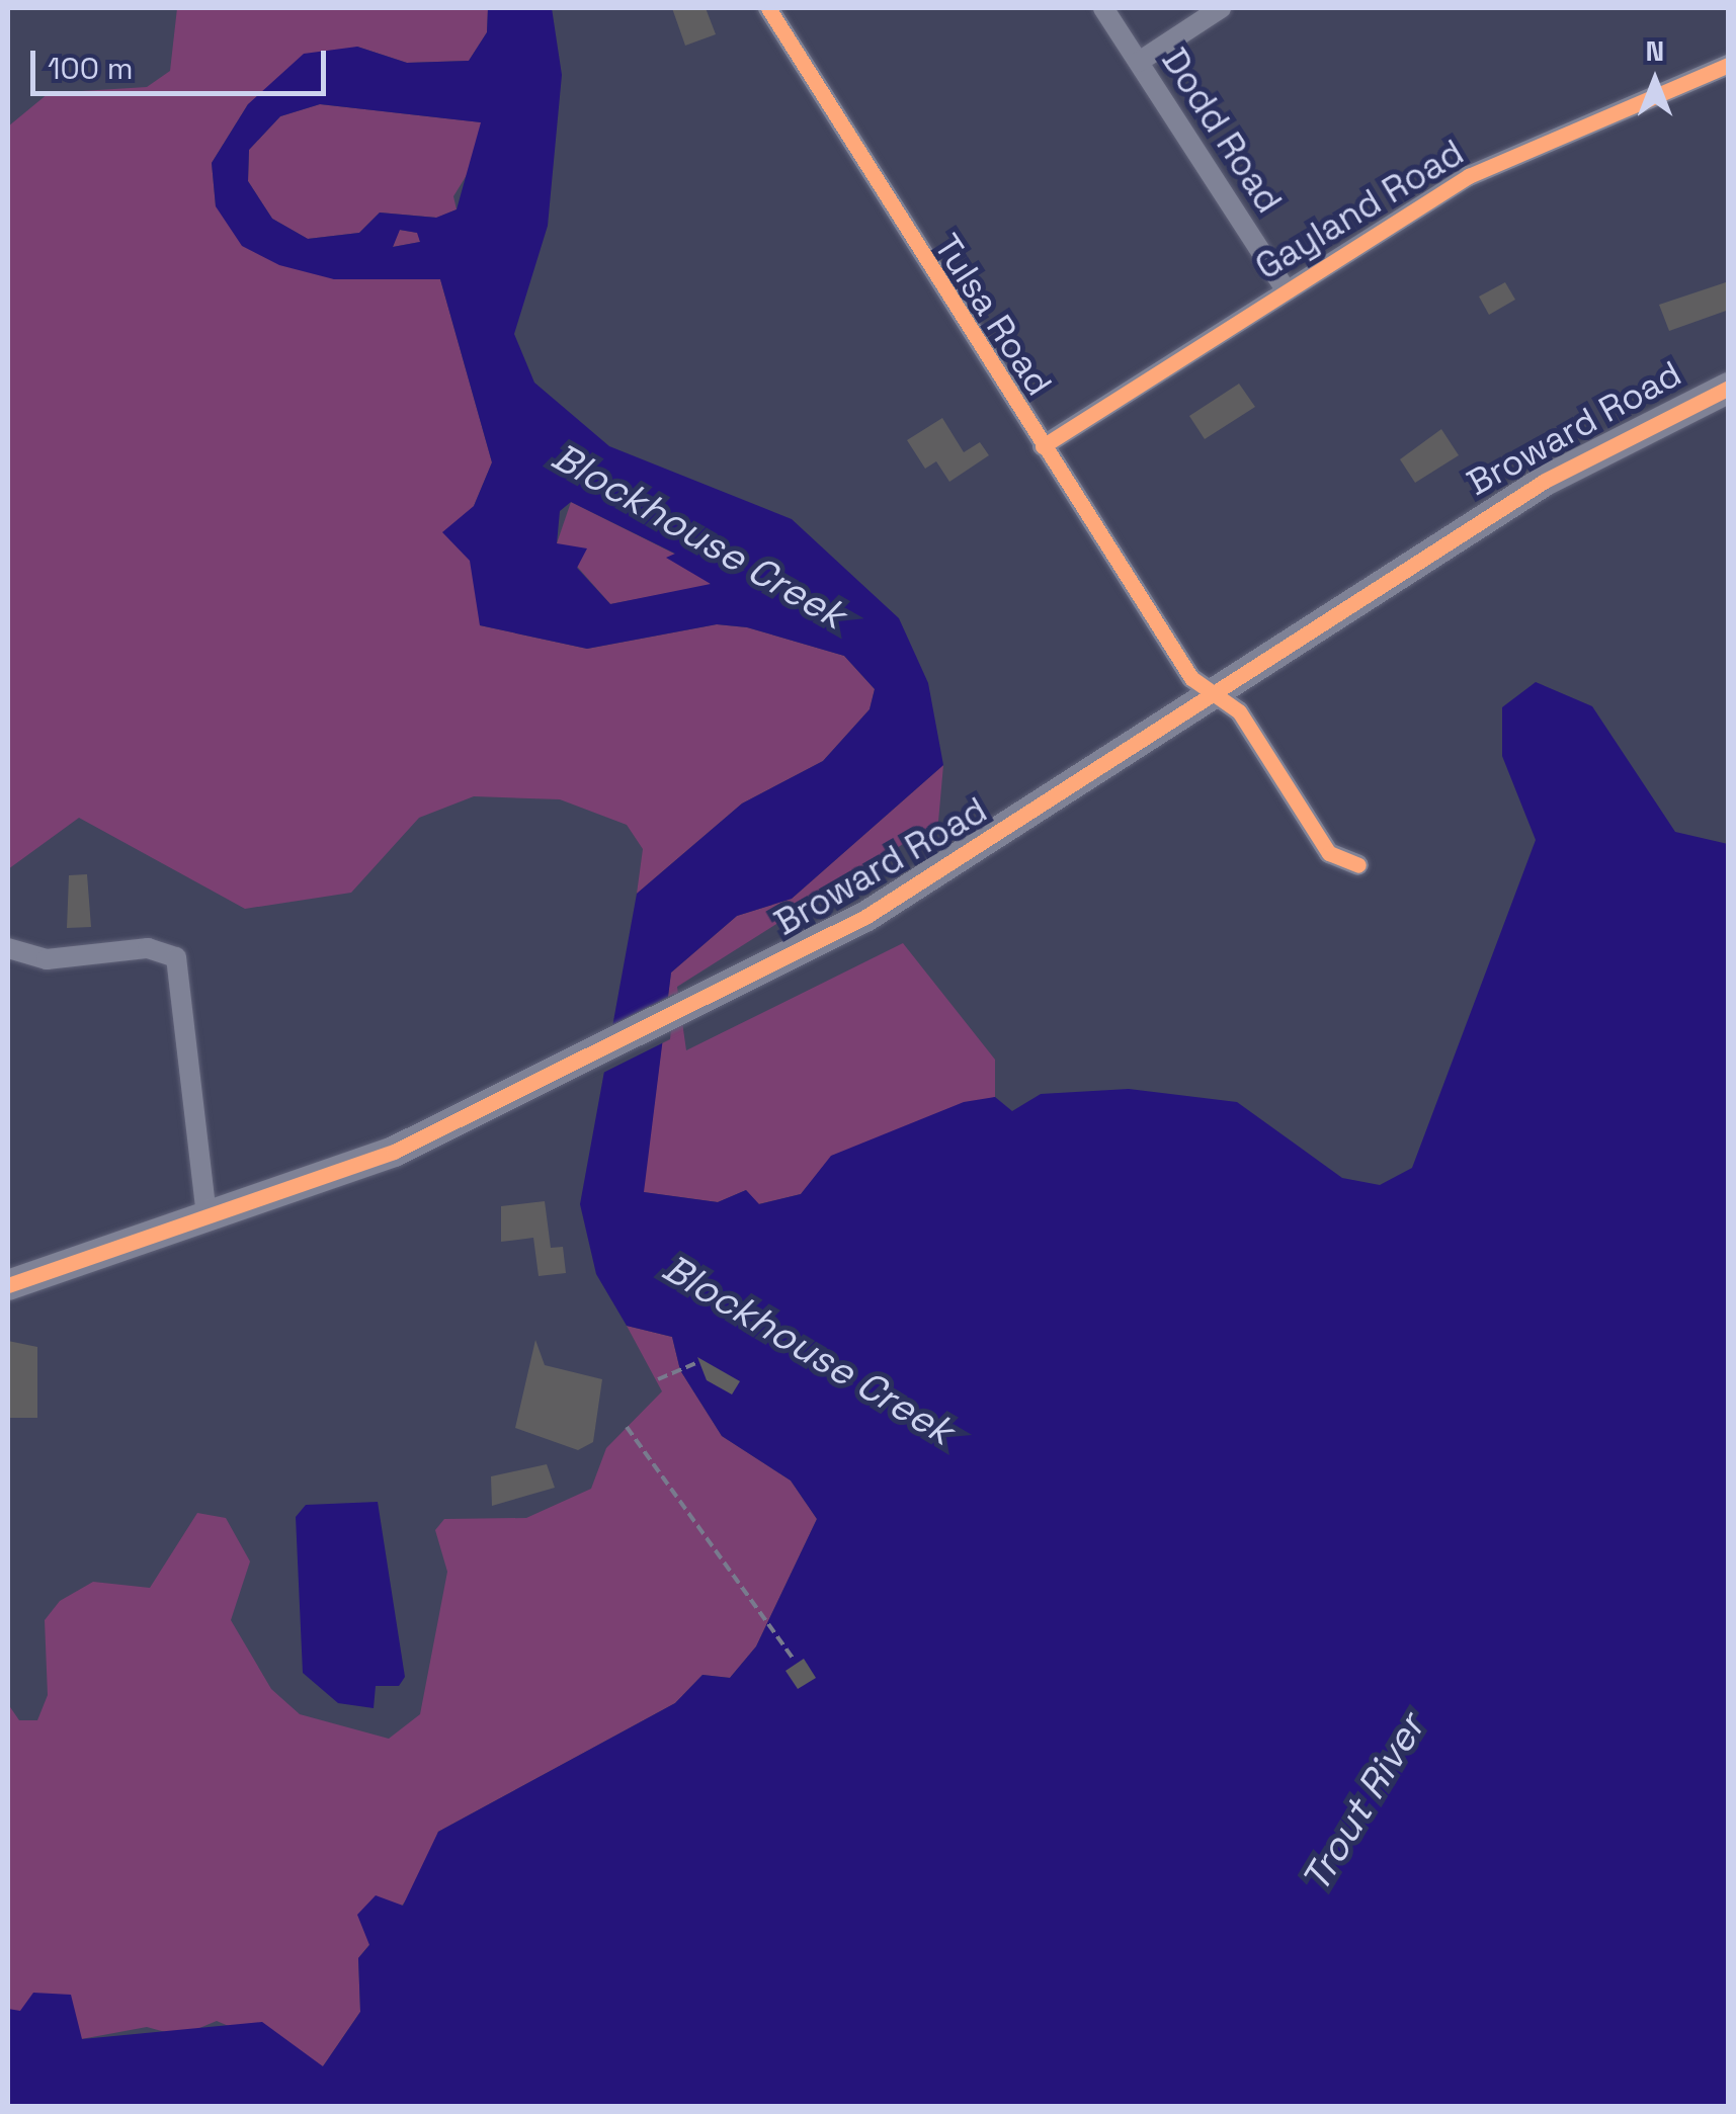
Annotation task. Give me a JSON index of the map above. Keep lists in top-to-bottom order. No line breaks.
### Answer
{"streets":{"main road":["Broward Road"],"street":["Dodd Road","Gayland Road","Tulsa Road"]},"crossings":[["Dodd Road","Gayland Road"],["Gayland Road","Tulsa Road"],["Tulsa Road","Broward Road"]],"water":["Blockhouse Creek","Trout River"],"scale_bar":"100 m","north":"top"}
